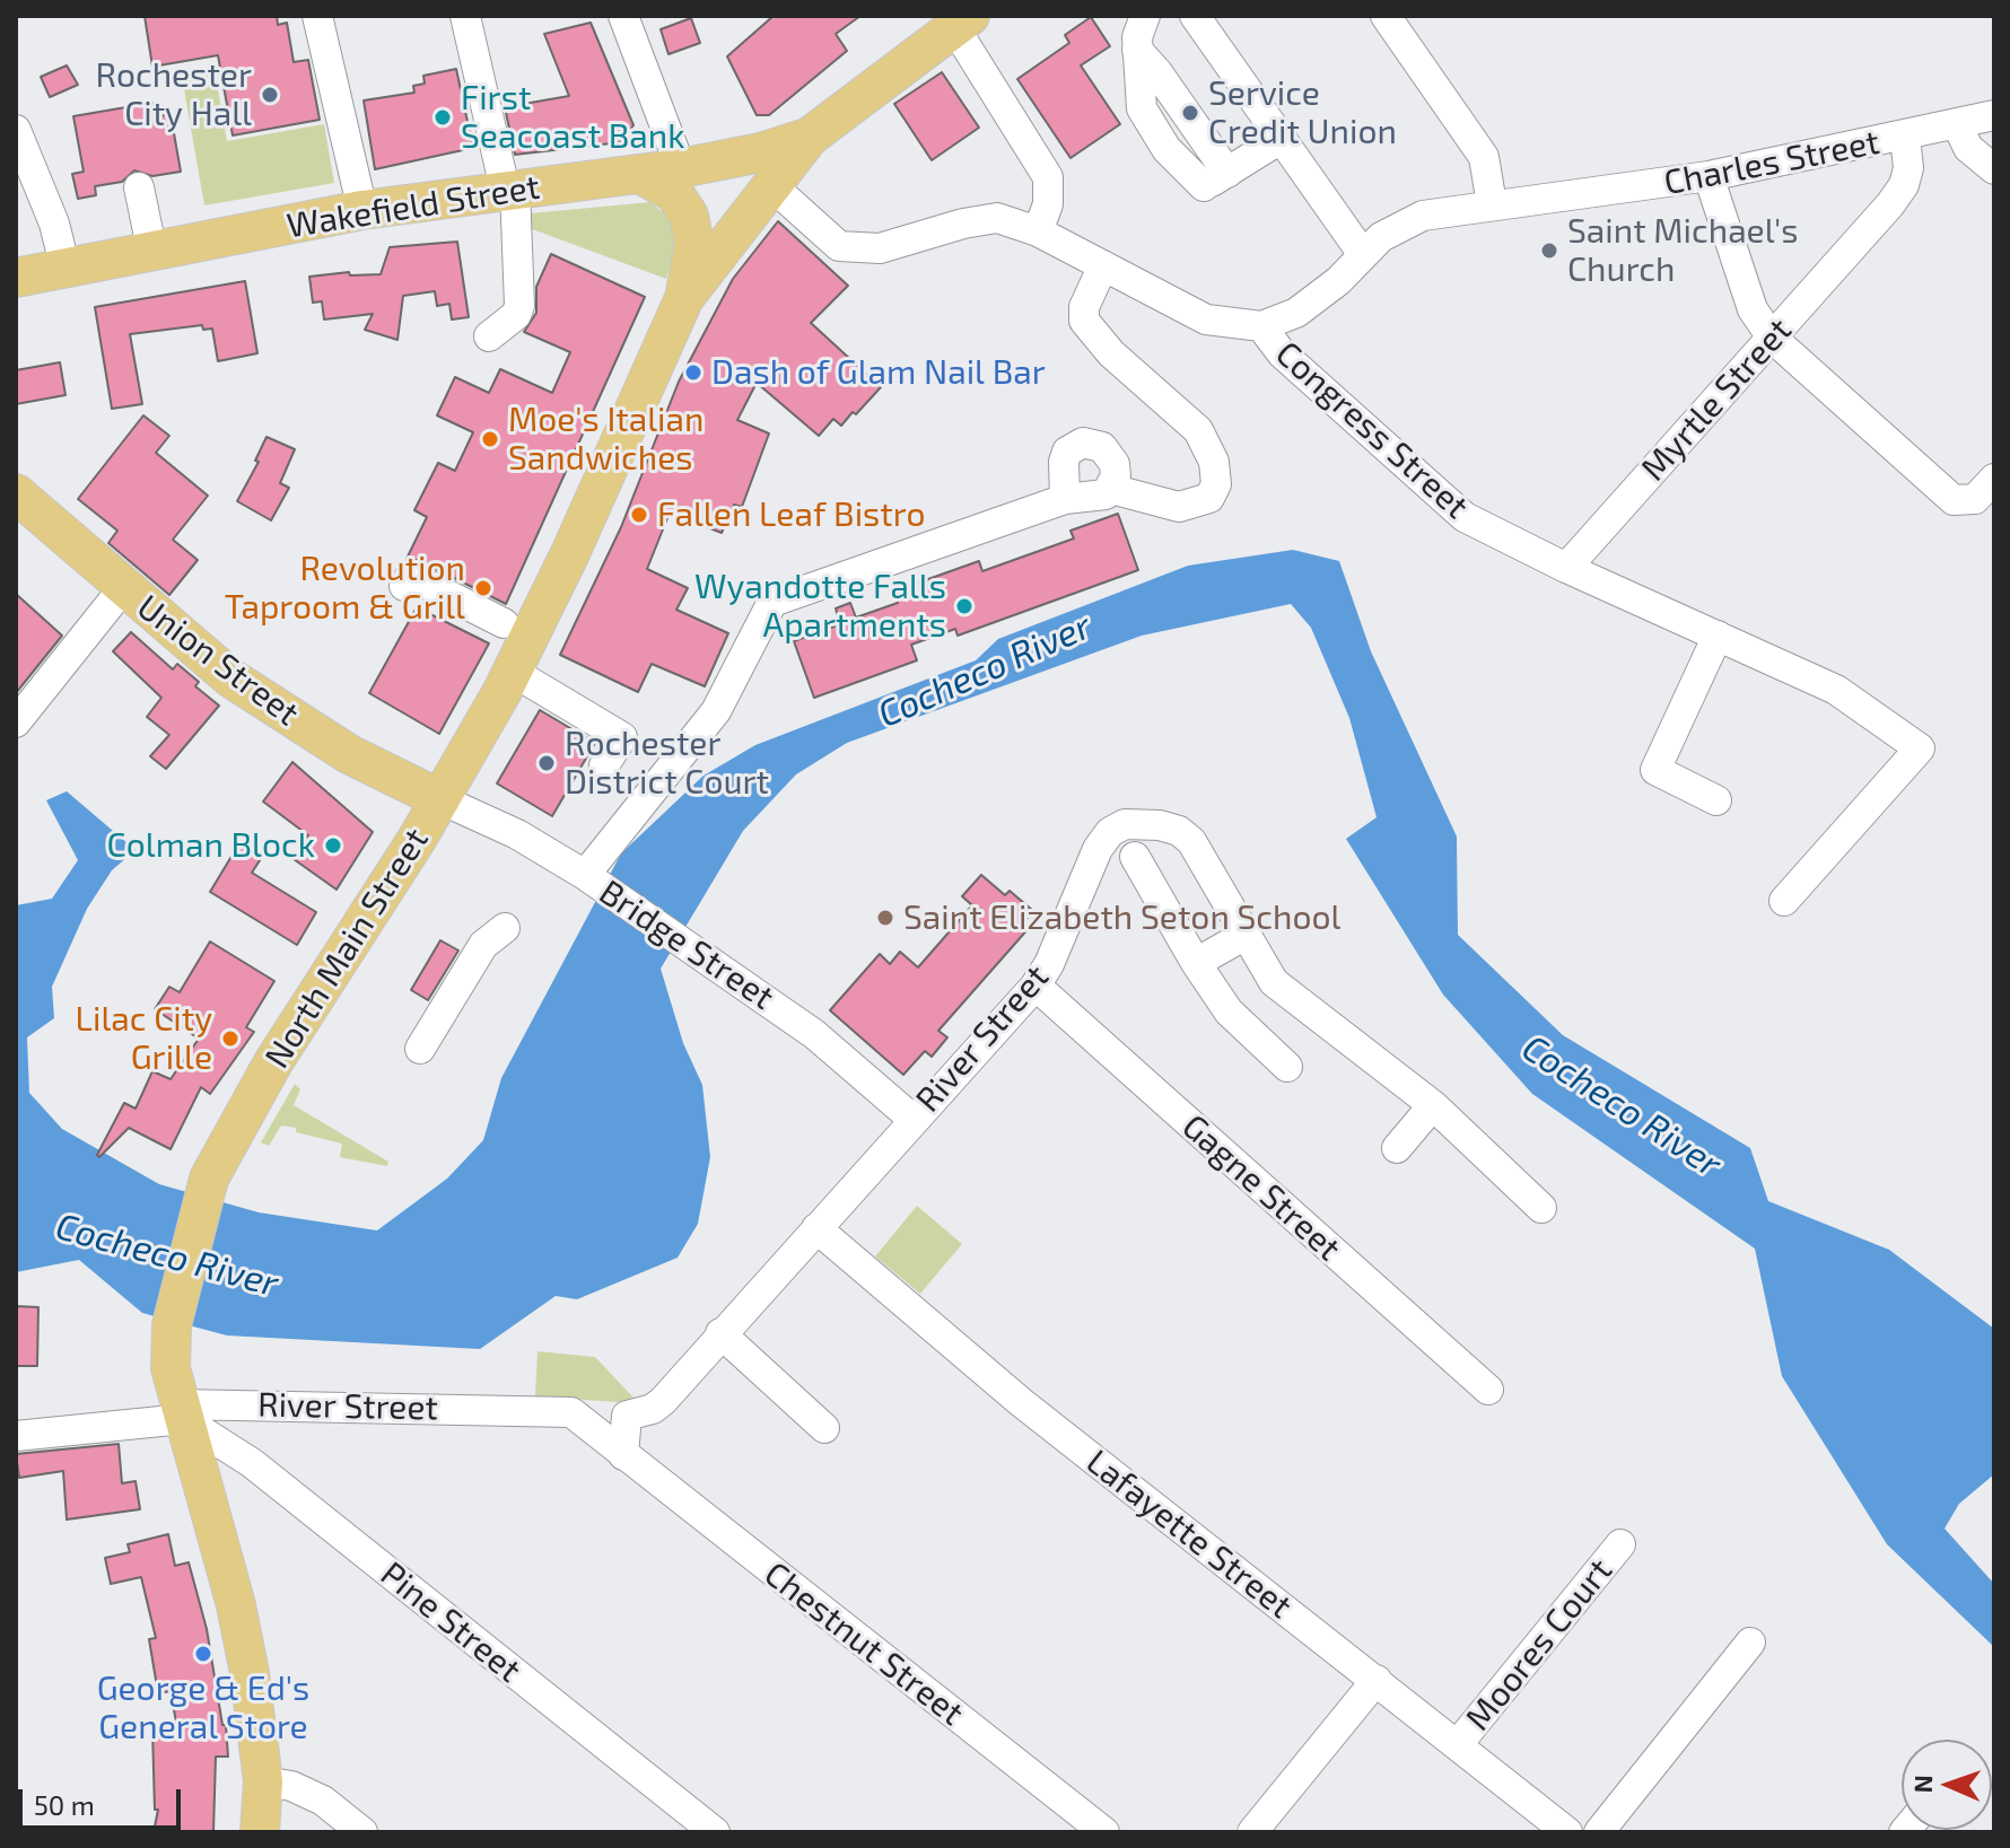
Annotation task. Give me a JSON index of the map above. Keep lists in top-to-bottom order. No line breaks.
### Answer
{"streets":{"main road":["Wakefield Street","Union Street","North Main Street"],"street":["Charles Street","Myrtle Street","Congress Street","Bridge Street","River Street","Gagne Street","Lafayette Street","Pine Street","Chestnut Street","Moores Court"]},"crossings":[["Charles Street","Myrtle Street"],["Charles Street","Congress Street"],["Wakefield Street","North Main Street"],["Myrtle Street","Congress Street"],["Congress Street","North Main Street"],["Union Street","Bridge Street"],["Union Street","North Main Street"],["Bridge Street","North Main Street"],["Bridge Street","River Street"],["North Main Street","River Street"],["North Main Street","Pine Street"],["River Street","Gagne Street"],["River Street","Lafayette Street"],["River Street","Pine Street"],["Lafayette Street","Moores Court"]],"water":["Cocheco River"],"places":["Rochester City Hall","Service Credit Union","First Seacoast Bank","Saint Michael's Church","Dash of Glam Nail Bar","Moe's Italian Sandwiches","Fallen Leaf Bistro","Revolution Taproom & Grill","Wyandotte Falls Apartments","Rochester District Court","Colman Block","Saint Elizabeth Seton School","Lilac City Grille","George & Ed's General Store"],"scale_bar":"50 m","north":"left"}
